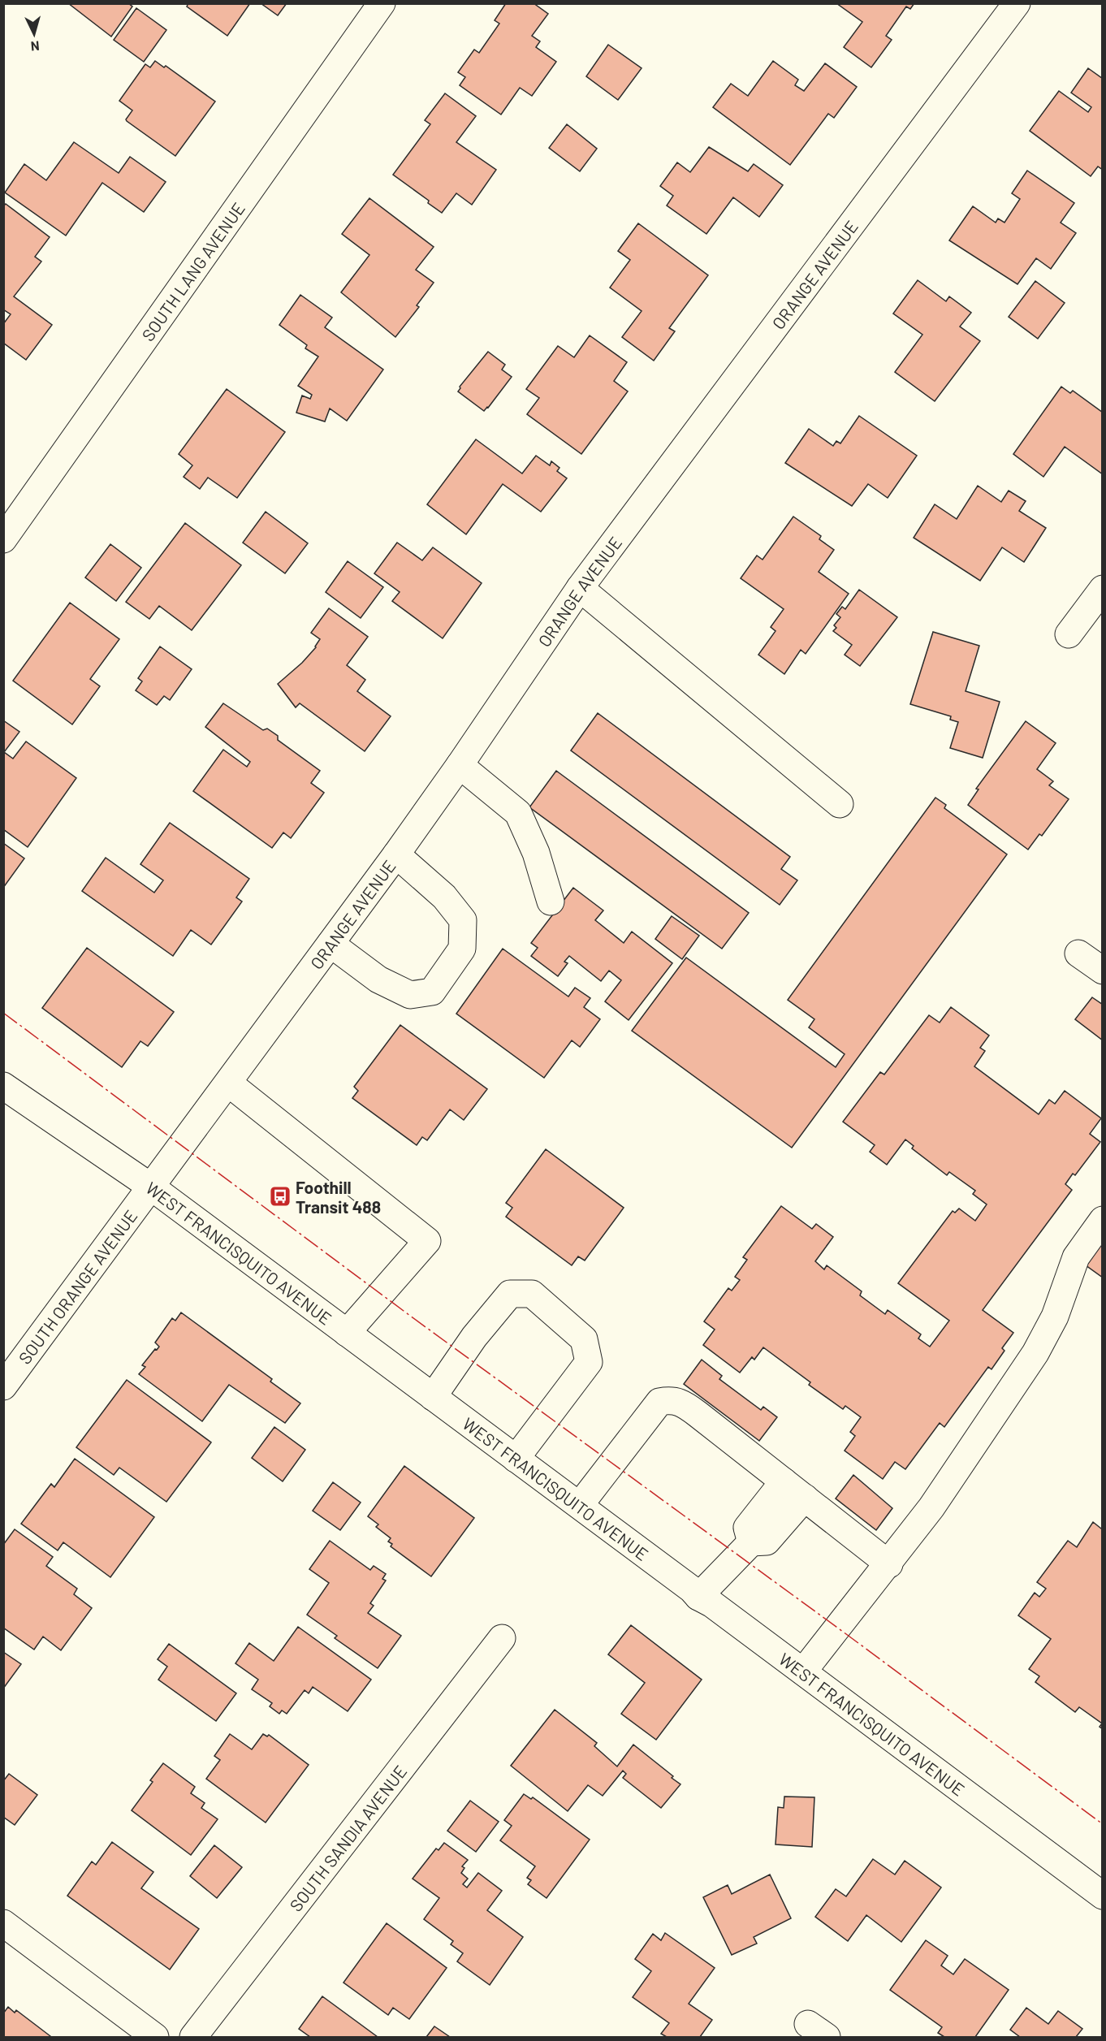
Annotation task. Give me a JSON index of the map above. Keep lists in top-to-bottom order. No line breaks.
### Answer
{"streets":{"street":["SOUTH LANG AVENUE","ORANGE AVENUE","WEST FRANCISQUITO AVENUE","SOUTH ORANGE AVENUE","SOUTH SANDIA AVENUE"]},"crossings":[["ORANGE AVENUE","WEST FRANCISQUITO AVENUE"],["ORANGE AVENUE","SOUTH ORANGE AVENUE"],["WEST FRANCISQUITO AVENUE","SOUTH ORANGE AVENUE"]],"places":{"bus stop":["Foothill Transit 488"]},"north":"bottom"}
